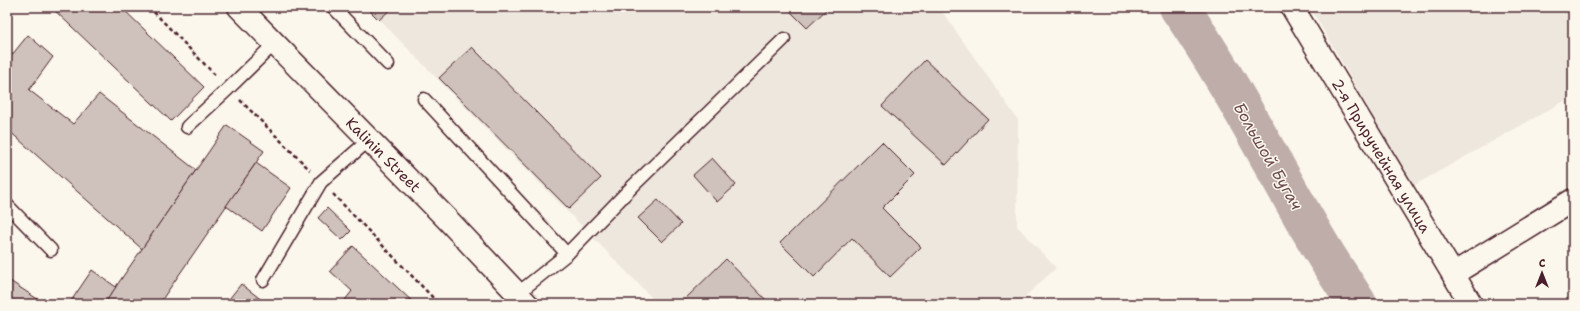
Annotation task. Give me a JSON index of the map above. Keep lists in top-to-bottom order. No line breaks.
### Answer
{"streets":{"street":["Kalinin Street","2-я Приручейная улица"]},"water":["Большой Бугач"],"north":"top"}
